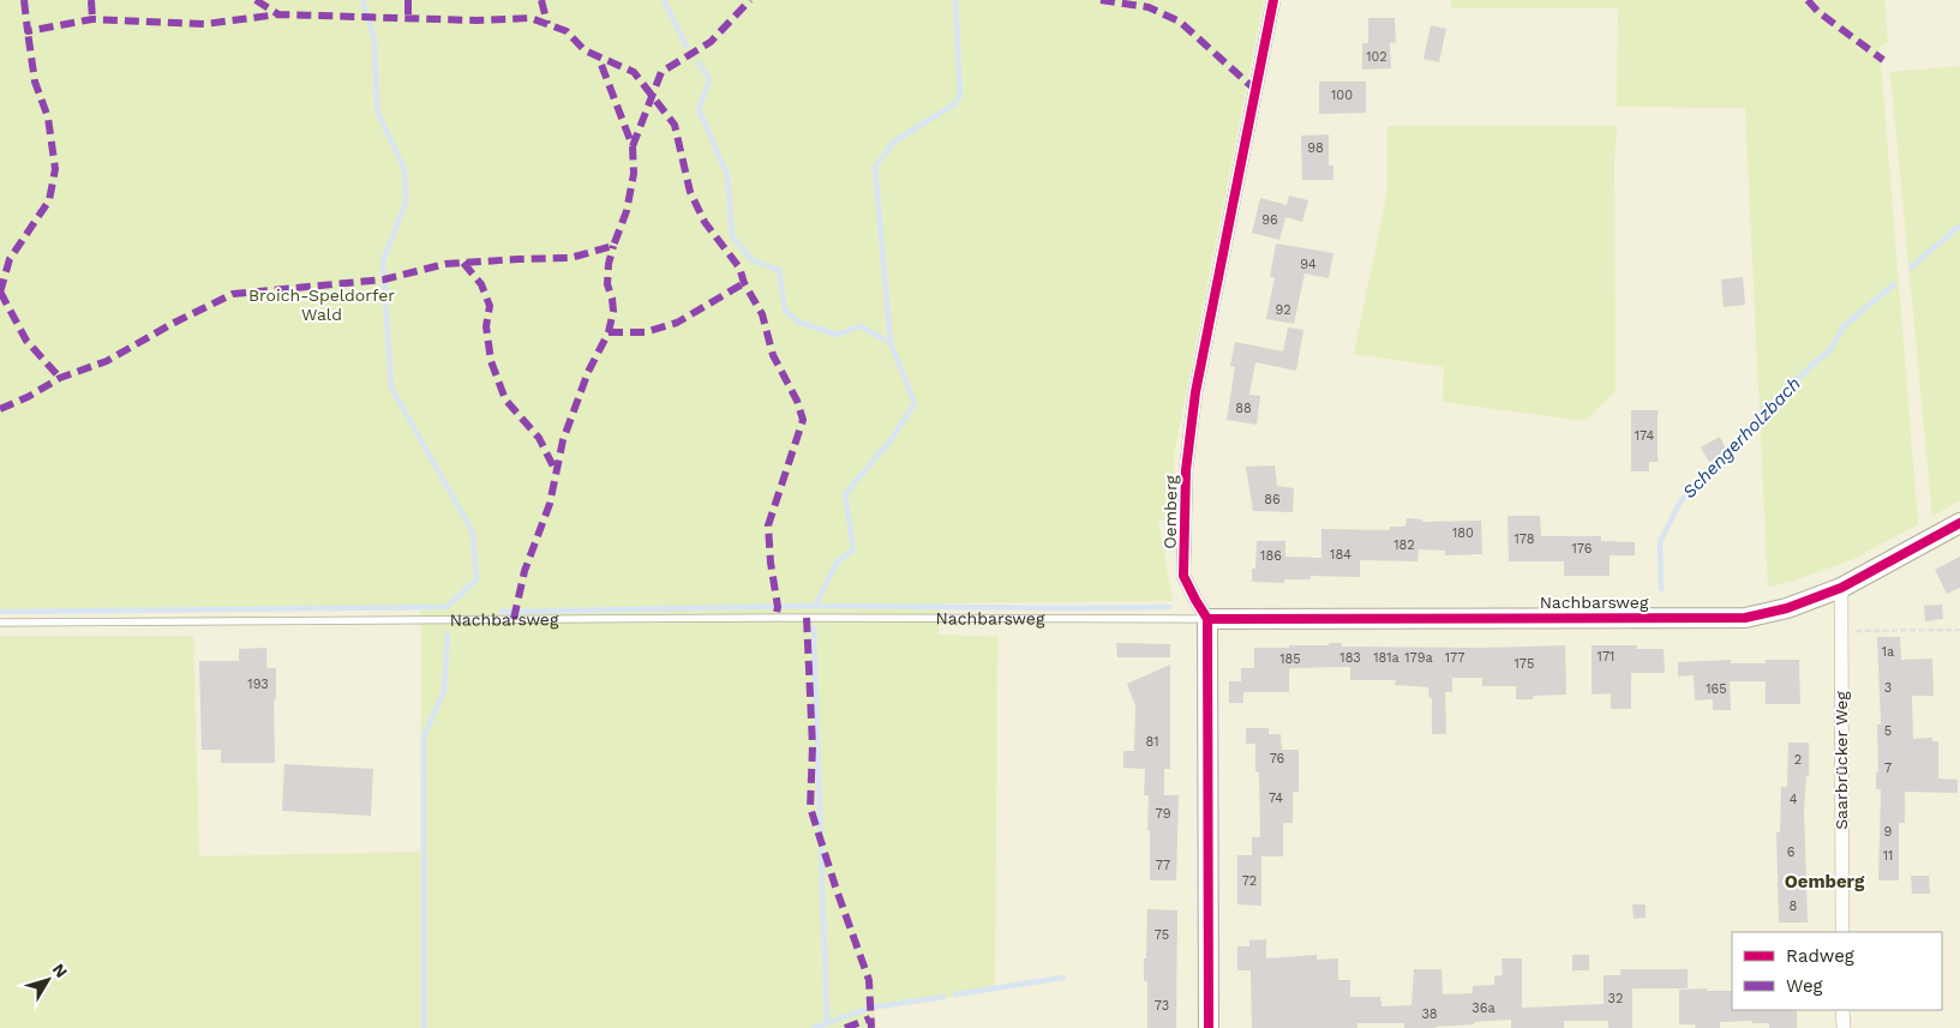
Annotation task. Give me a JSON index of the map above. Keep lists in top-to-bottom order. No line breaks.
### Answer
{"streets":{"street":["Oemberg","Nachbarsweg","Saarbrücker Weg"]},"crossings":[["Oemberg","Nachbarsweg"],["Nachbarsweg","Saarbrücker Weg"]],"districts":["Oemberg"],"water":["Schengerholzbach"],"parks":["Broich-Speldorfer Wald"],"house_numbers":["102","100","98","96","94","92","88","174","86","180","178","182","176","184","186","1a","171","183","181a","179a","177","185","175","193","3","165","5","81","76","2","7","74","4","79","9","6","11","77","72","8","75","32","73","36a","38"],"legend":["Radweg","Weg"],"north":"top right"}
